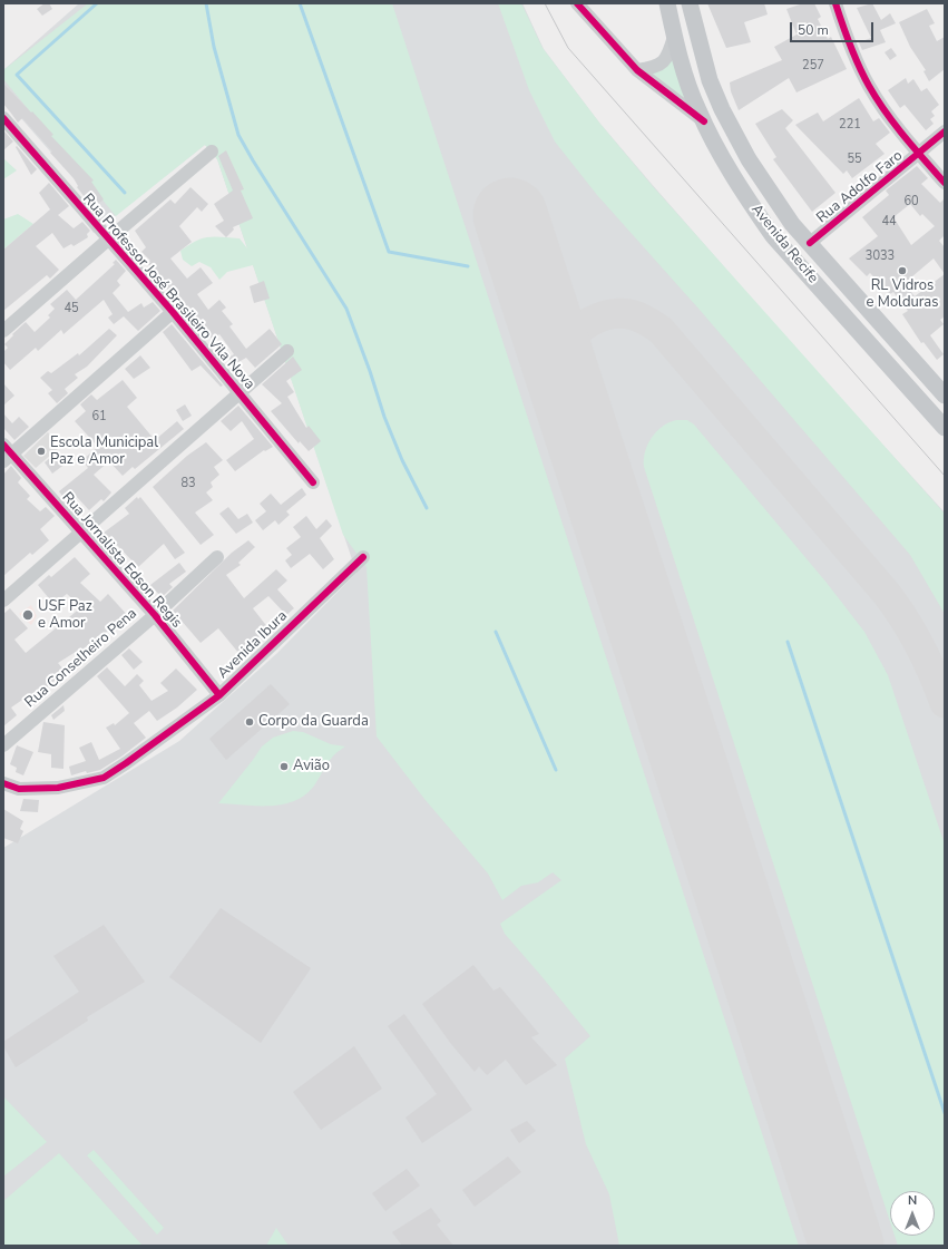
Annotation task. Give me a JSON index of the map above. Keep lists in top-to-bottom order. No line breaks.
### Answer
{"streets":{"main road":["Avenida Recife"],"street":["Rua Adolfo Faro","Rua Professor José Brasileiro Vila Nova","Rua Jornalista Edson Regis","Avenida Ibura","Rua Conselheiro Pena"]},"crossings":[["Rua Adolfo Faro","Avenida Recife"],["Rua Jornalista Edson Regis","Avenida Ibura"],["Rua Jornalista Edson Regis","Rua Conselheiro Pena"]],"places":["RL Vidros e Molduras","Escola Municipal Paz e Amor","USF Paz e Amor","Corpo da Guarda","Avião"],"house_numbers":["257","221","55","60","44","3033","45","61","83"],"scale_bar":"50 m","north":"top"}
